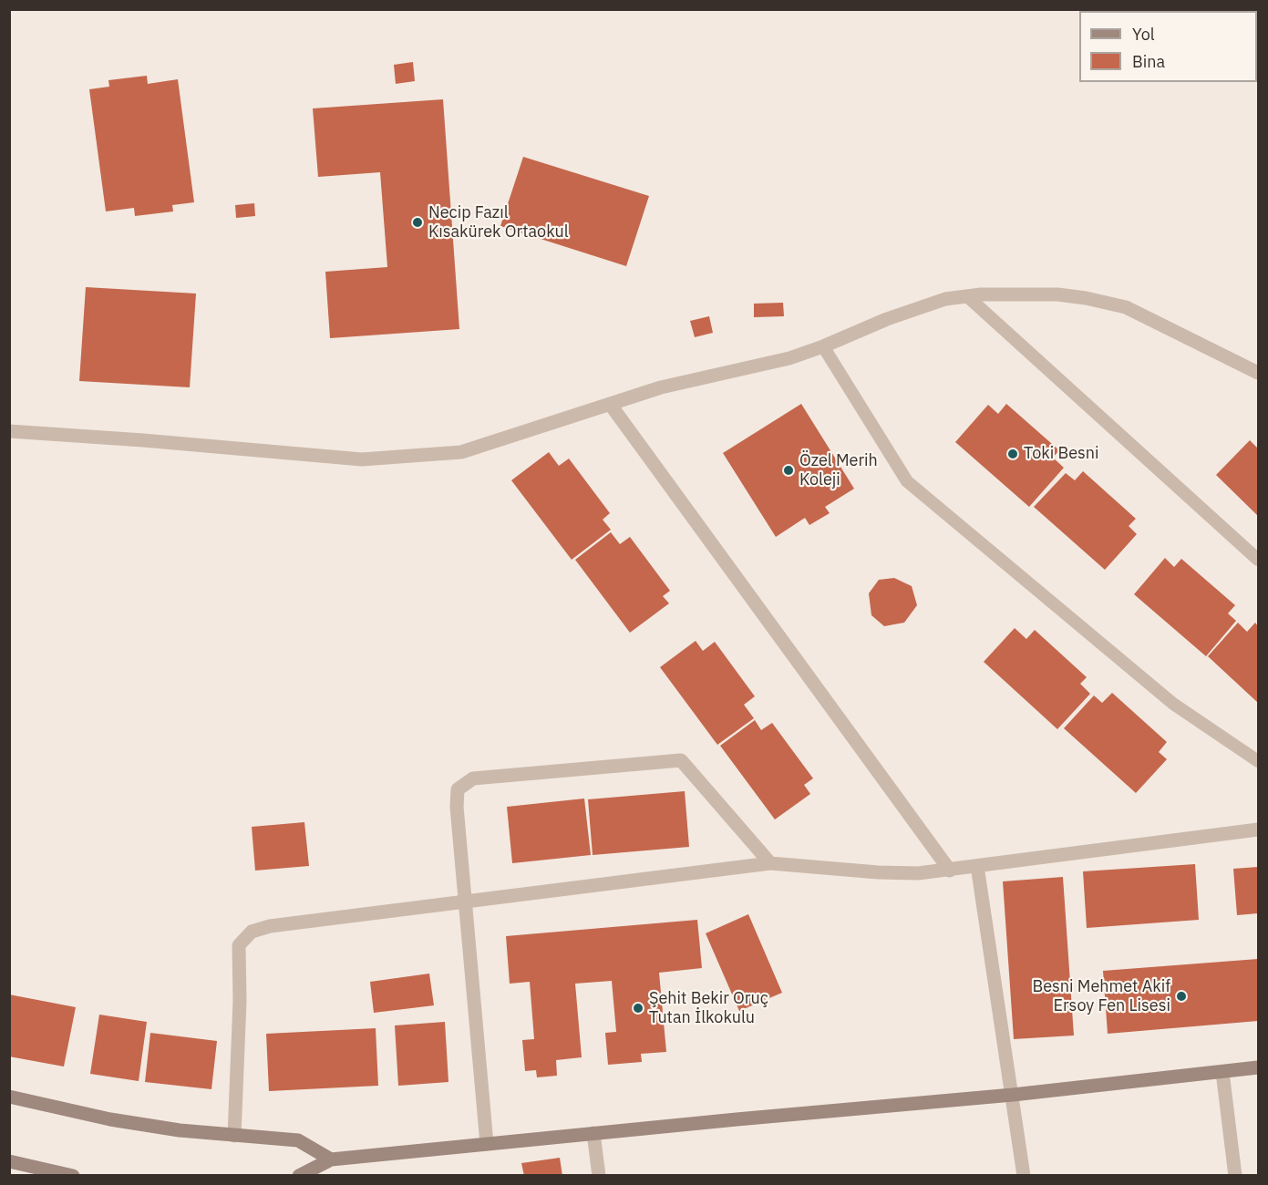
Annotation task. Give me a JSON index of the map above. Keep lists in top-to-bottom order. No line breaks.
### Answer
{"places":["Necip Fazıl Kısakürek Ortaokul","Toki Besni","Özel Merih Koleji","Besni Mehmet Akif Ersoy Fen Lisesi","Şehit Bekir Oruç Tutan İlkokulu"],"legend":["Yol","Bina"]}
